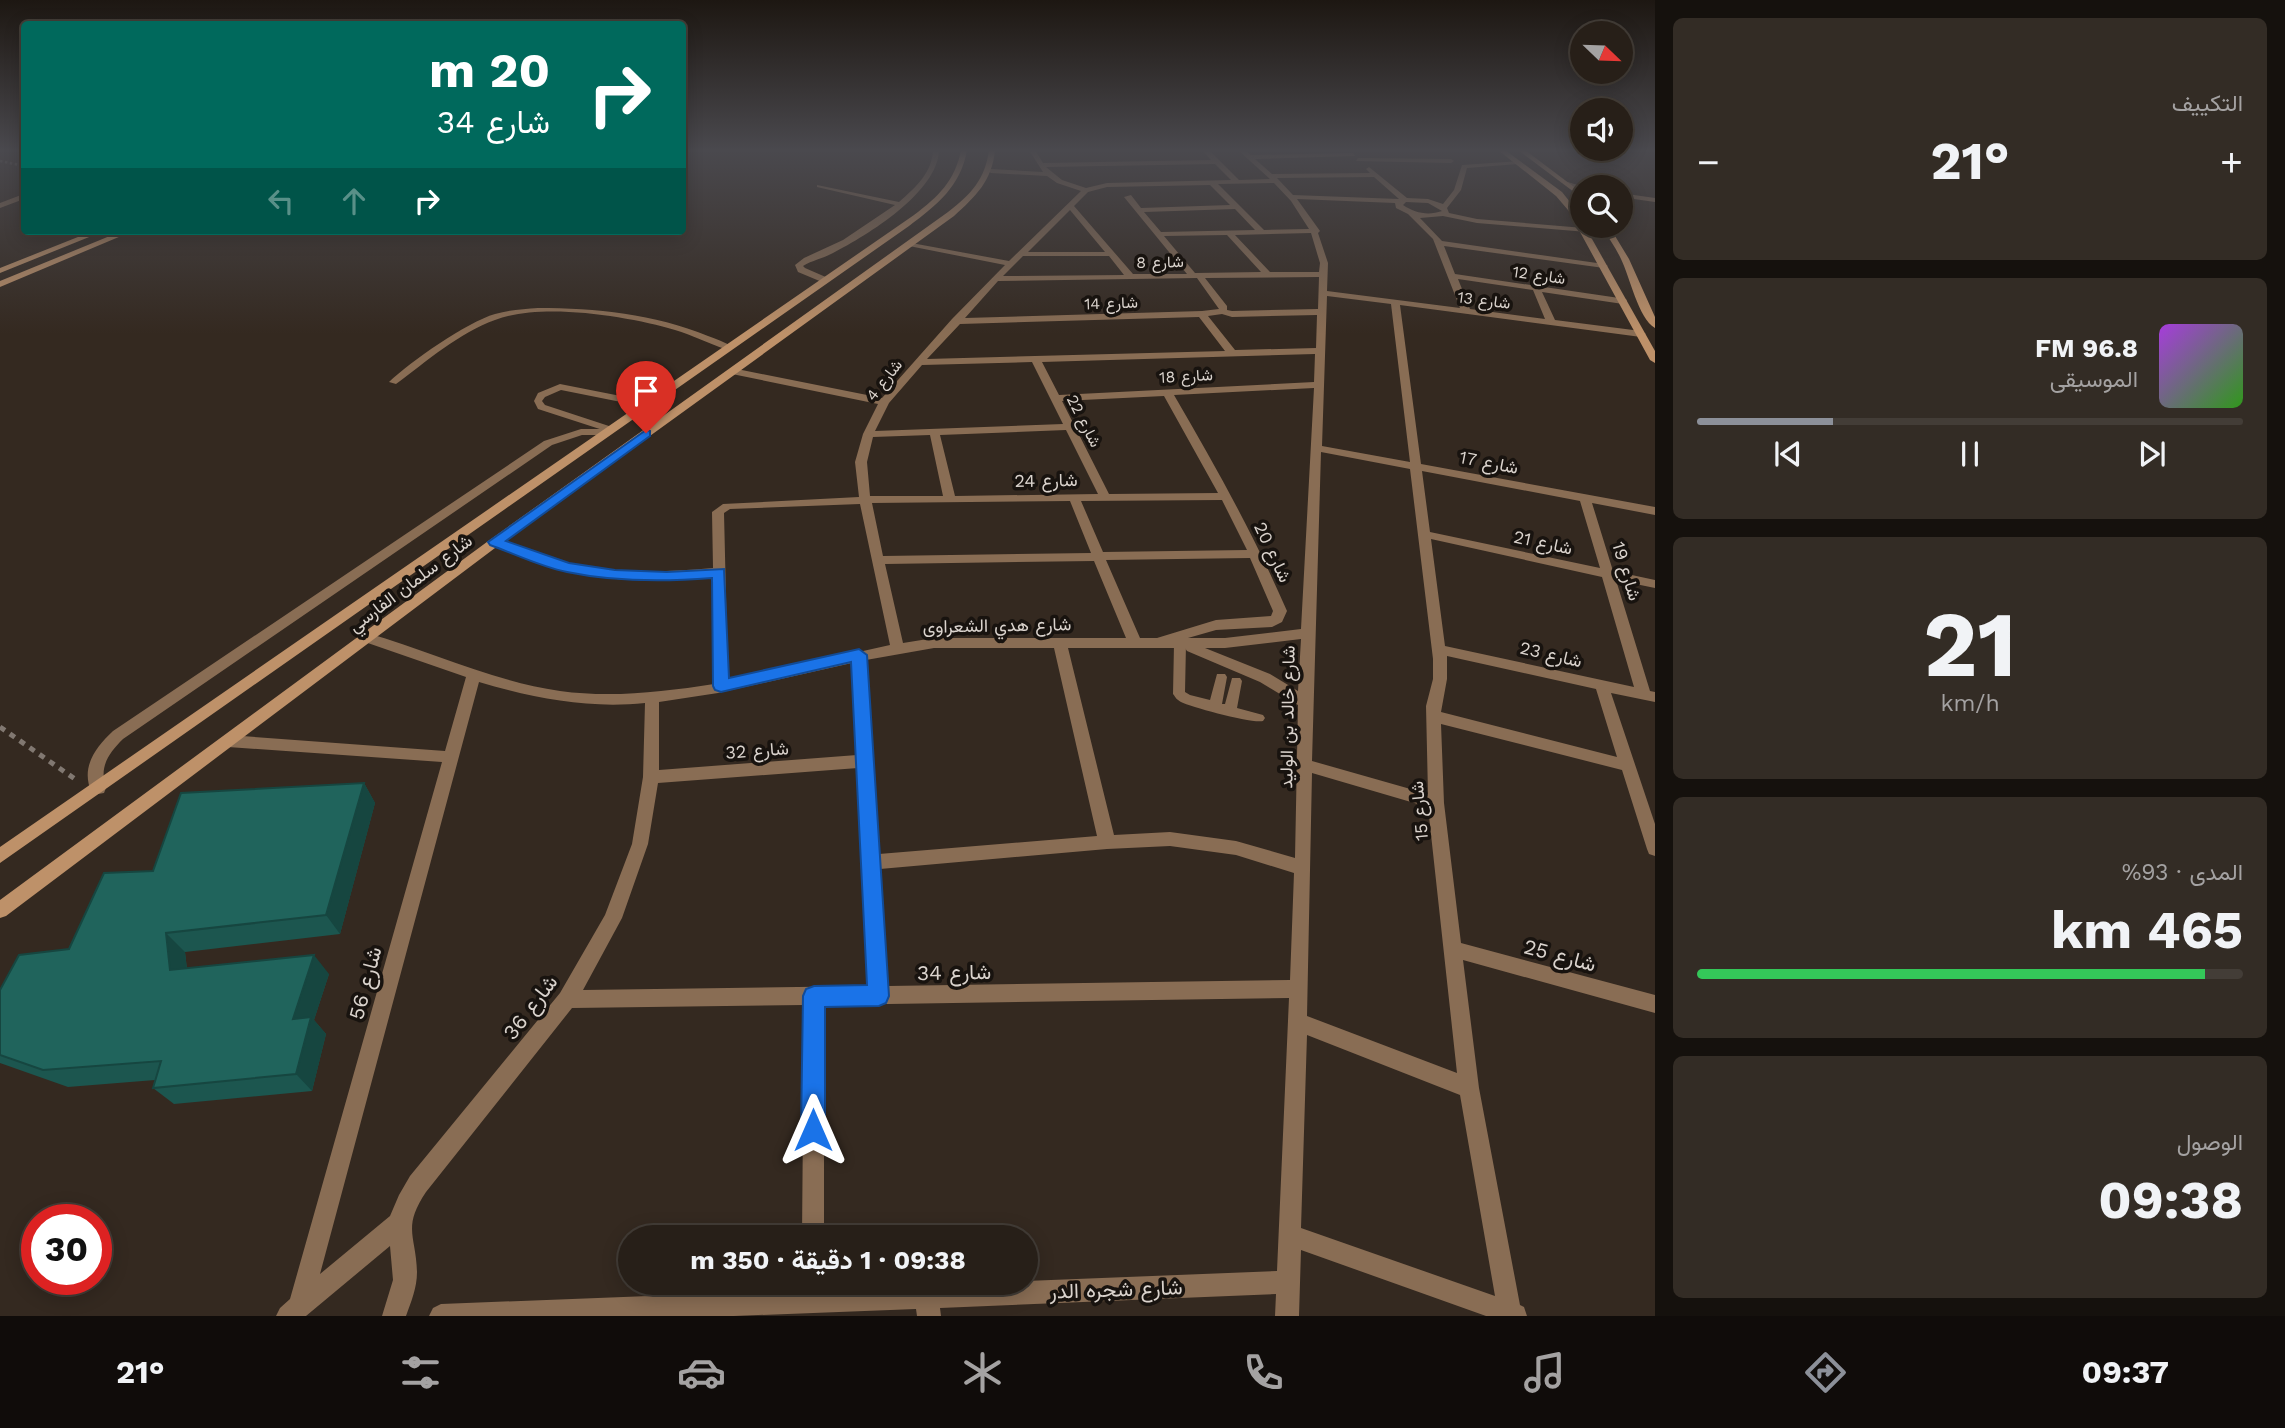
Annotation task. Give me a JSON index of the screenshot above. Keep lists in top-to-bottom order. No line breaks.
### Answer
{"streets":{"street":["شارع 8","شارع 12","شارع 13","شارع 14","شارع 18","شارع 4","شارع 22","شارع 17","شارع 24","شارع 21","شارع 20","شارع 19","شارع سلمان الفارسي","شارع هدي الشعراوى","شارع 23","شارع خالد بن الوليد","شارع 32","شارع 15","شارع 25","شارع 34","شارع 56","شارع 36","شارع شجره الدر"]},"crossings":[["شارع 8","شارع 4"],["شارع 8","شارع خالد بن الوليد"],["شارع 13","شارع خالد بن الوليد"],["شارع 13","شارع 15"],["شارع 14","شارع 4"],["شارع 14","شارع خالد بن الوليد"],["شارع 18","شارع 22"],["شارع 18","شارع 20"],["شارع 18","شارع خالد بن الوليد"],["شارع 4","شارع 24"],["شارع 4","شارع هدي الشعراوى"],["شارع 22","شارع 24"],["شارع 17","شارع 19"],["شارع 17","شارع خالد بن الوليد"],["شارع 17","شارع 15"],["شارع 24","شارع 20"],["شارع 21","شارع 19"],["شارع 21","شارع 15"],["شارع 20","شارع هدي الشعراوى"],["شارع 19","شارع 23"],["شارع سلمان الفارسي","شارع هدي الشعراوى"],["شارع هدي الشعراوى","شارع خالد بن الوليد"],["شارع هدي الشعراوى","شارع 56"],["شارع هدي الشعراوى","شارع 36"],["شارع 23","شارع 15"],["شارع خالد بن الوليد","شارع 34"],["شارع خالد بن الوليد","شارع شجره الدر"],["شارع 32","شارع 36"],["شارع 15","شارع 25"],["شارع 34","شارع 36"]],"north":"bottom right","page":{"tile":["التكييف",["21","km/h"],["المدى · 93%","465 km"],["الوصول","09:38"]],"turn":["20 m","شارع 34"],"heat":["−","21°","+"],"song":["96.8 FM","الموسيقى"],"limit":"30","trip":"09:38 · 1 دقيقة · 350 m","tabs":["09:37","21°"]}}
